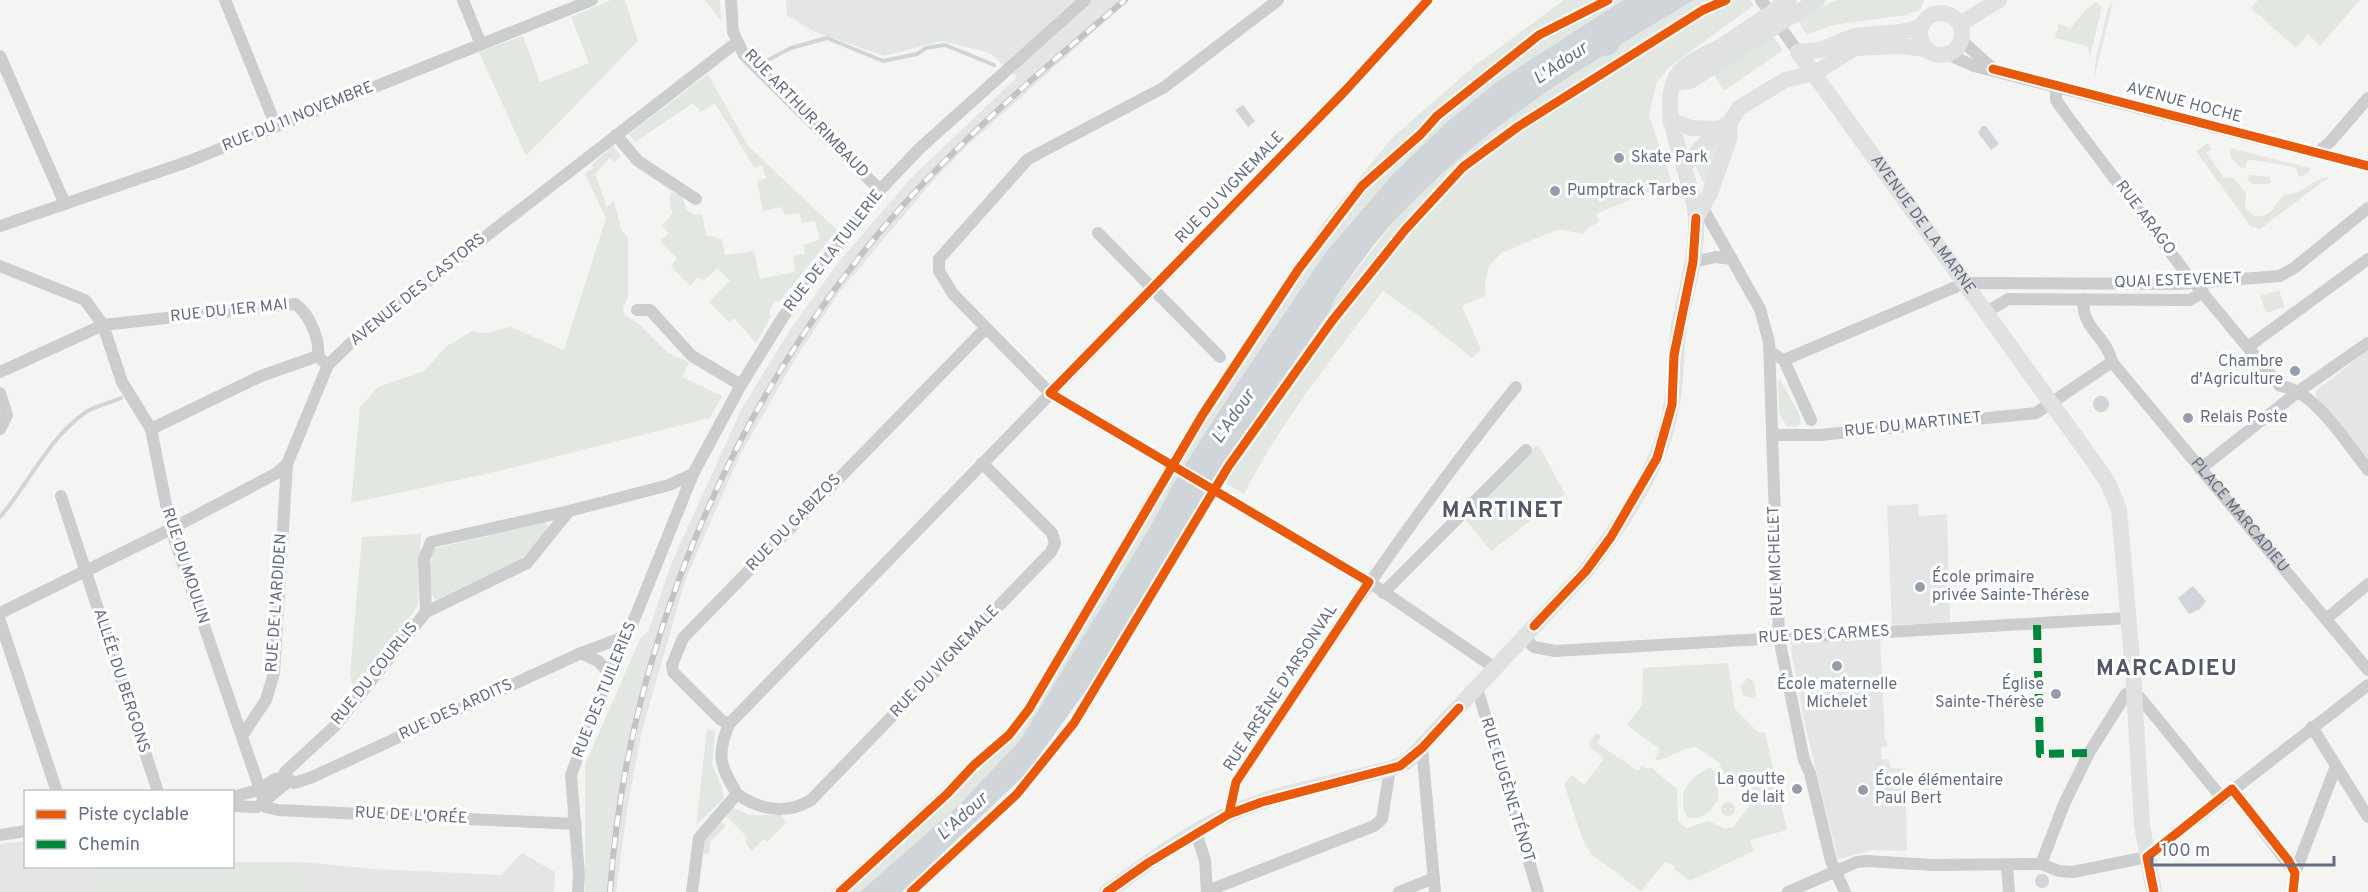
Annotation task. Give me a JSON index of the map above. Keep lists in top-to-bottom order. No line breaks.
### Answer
{"streets":{"main road":["AVENUE DE LA MARNE"],"street":["AVENUE HOCHE","RUE ARTHUR RIMBAUD","RUE DU 11 NOVEMBRE","RUE DU VIGNEMALE","RUE ARAGO","RUE DE LA TUILERIE","QUAI ESTEVENET","AVENUE DES CASTORS","RUE DU 1ER MAI","RUE DU MARTINET","PLACE MARCADIEU","RUE DU GABIZOS","RUE MICHELET","RUE DU MOULIN","RUE DE L'ARDIDEN","RUE DES CARMES","RUE DU COURLIS","ALLÉE DU BERGONS","RUE ARSÈNE D'ARSONVAL","RUE DES TUILERIES","RUE DES ARDITS","RUE EUGÈNE TÉNOT","RUE DE L'ORÉE"]},"crossings":[["AVENUE HOCHE","RUE ARAGO"],["RUE ARTHUR RIMBAUD","RUE DE LA TUILERIE"],["RUE ARTHUR RIMBAUD","AVENUE DES CASTORS"],["RUE DU VIGNEMALE","RUE DU GABIZOS"],["RUE ARAGO","QUAI ESTEVENET"],["AVENUE DE LA MARNE","QUAI ESTEVENET"],["AVENUE DE LA MARNE","RUE DU MARTINET"],["RUE DE LA TUILERIE","RUE DES TUILERIES"],["QUAI ESTEVENET","PLACE MARCADIEU"],["AVENUE DES CASTORS","RUE DE L'ARDIDEN"],["RUE DU 1ER MAI","RUE DU MOULIN"],["RUE DU MARTINET","RUE MICHELET"],["RUE MICHELET","RUE DES CARMES"],["RUE DU MOULIN","RUE DE L'ARDIDEN"],["RUE DU MOULIN","RUE DES ARDITS"],["RUE DU COURLIS","RUE DES ARDITS"],["RUE DES TUILERIES","RUE DES ARDITS"],["RUE DES TUILERIES","RUE DE L'ORÉE"],["RUE DES ARDITS","RUE DE L'ORÉE"]],"districts":["MARTINET","MARCADIEU"],"water":["L'Adour"],"places":["Skate Park","Pumptrack Tarbes","Chambre d'Agriculture","Relais Poste","École primaire privée Sainte-Thérèse","École maternelle Michelet","Église Sainte-Thérèse","La goutte de lait","École élémentaire Paul Bert"],"legend":["Piste cyclable","Chemin"],"scale_bar":"100 m"}
